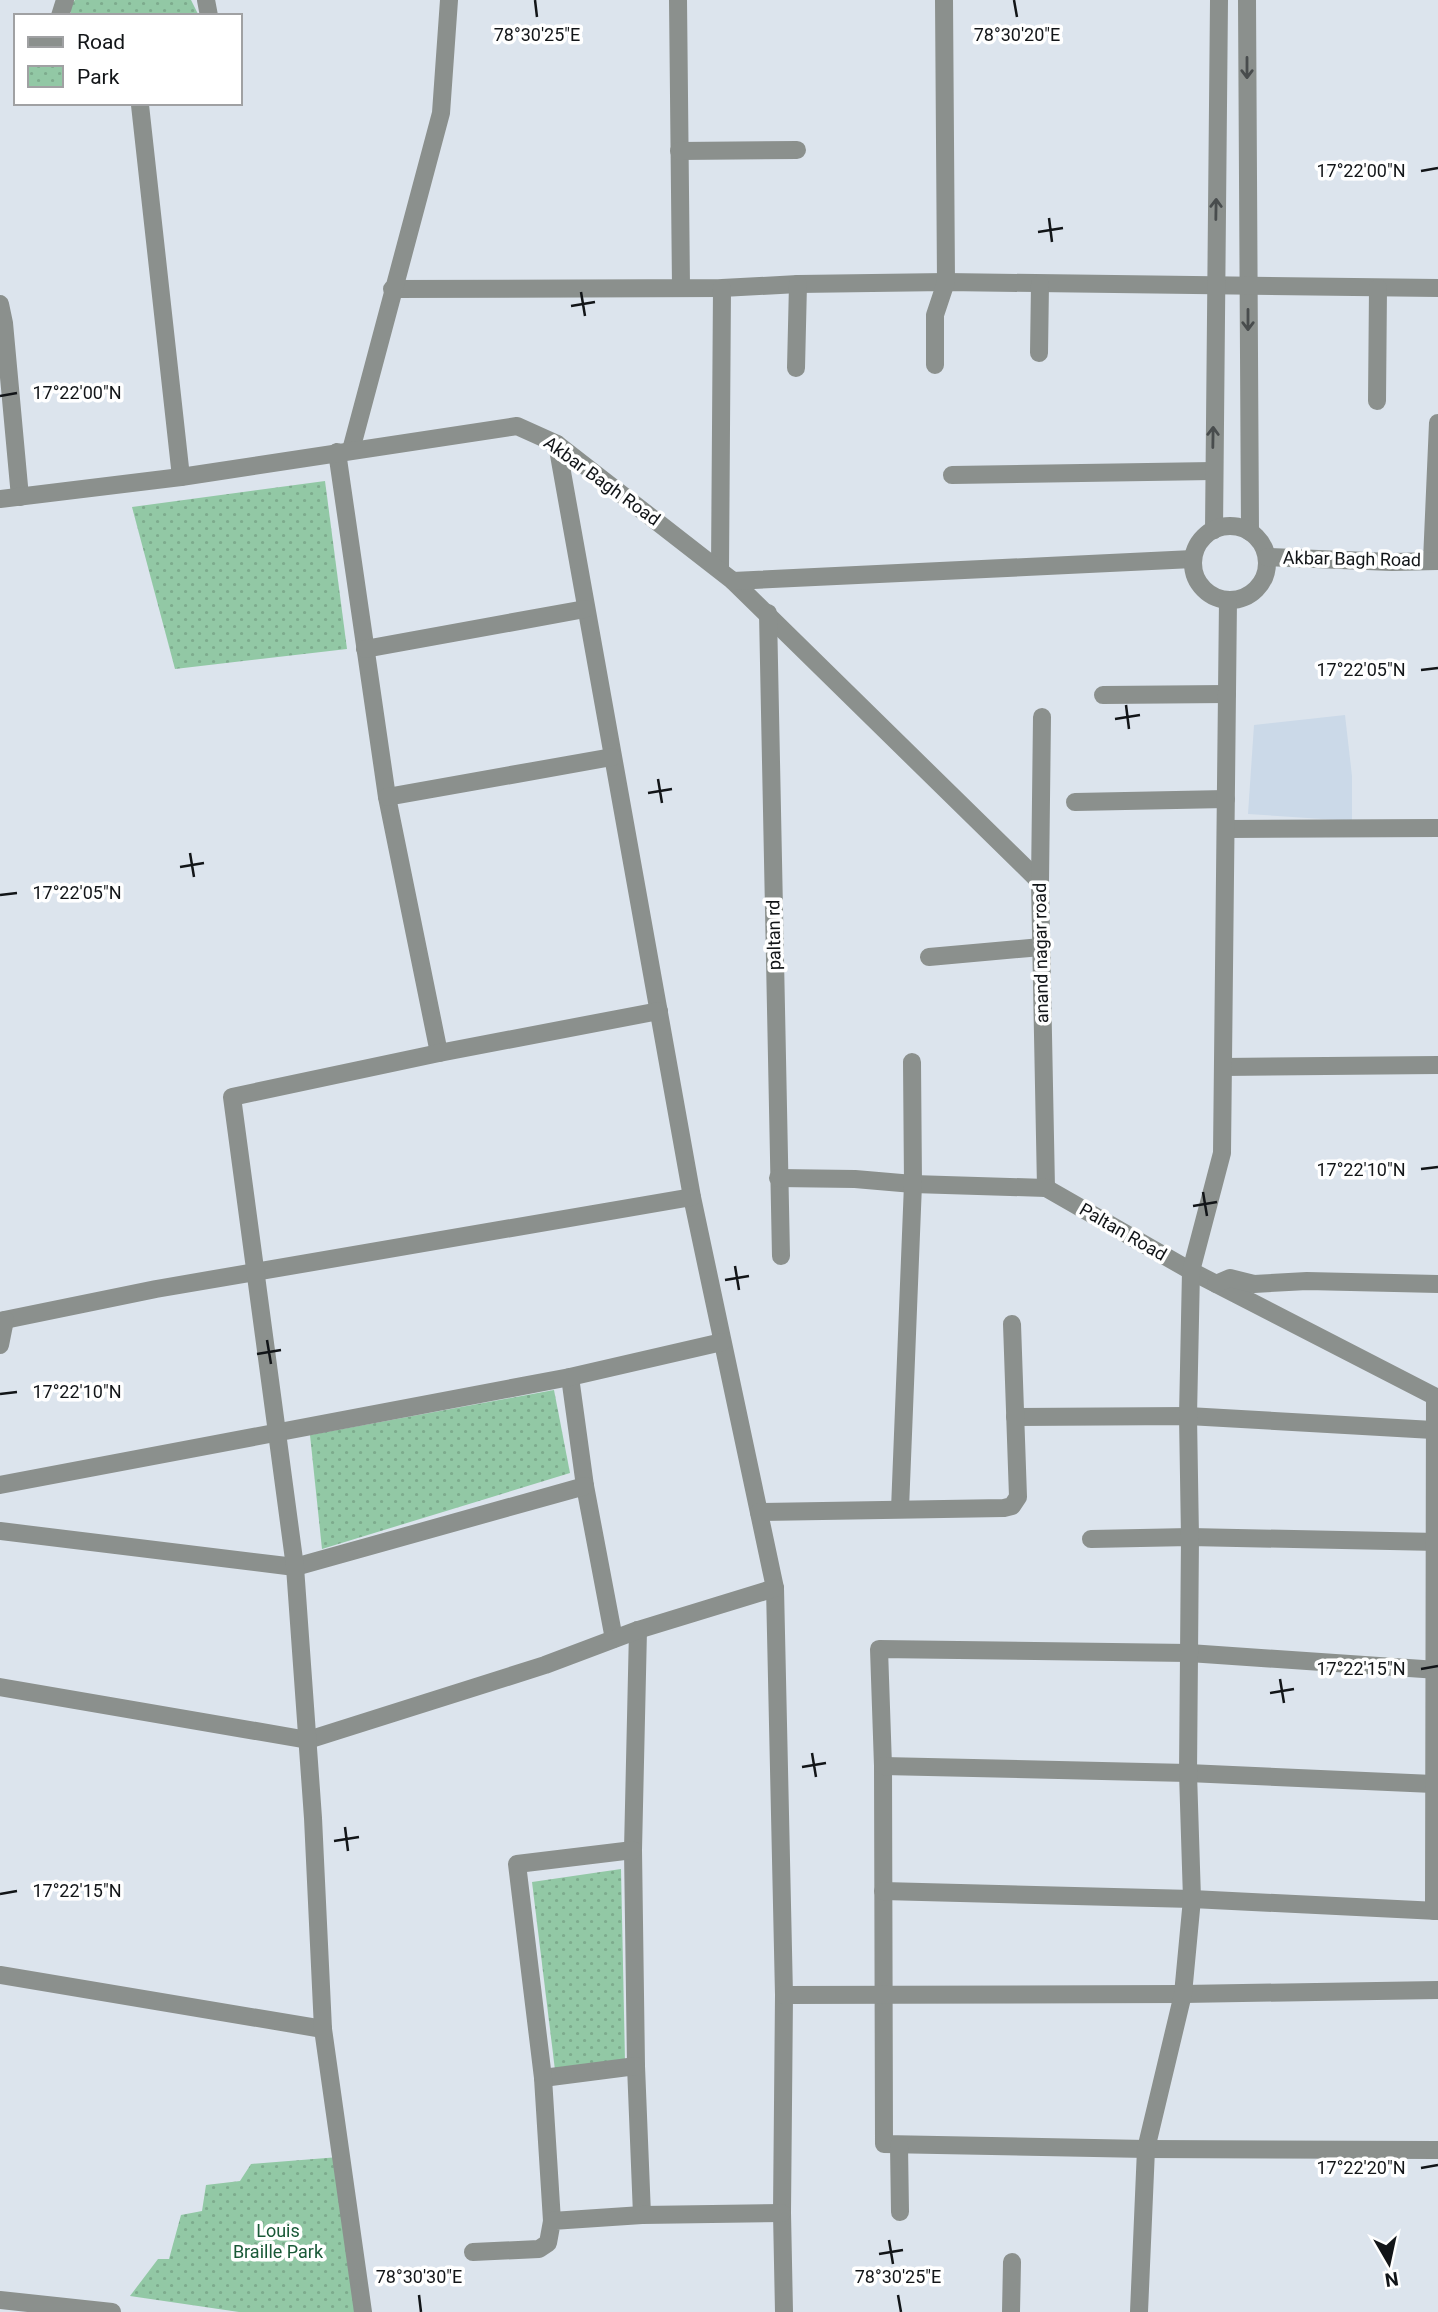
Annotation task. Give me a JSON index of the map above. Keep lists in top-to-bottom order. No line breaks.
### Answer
{"streets":{"street":["Akbar Bagh Road","paltan rd","anand nagar road","Paltan Road"]},"crossings":[["Akbar Bagh Road","paltan rd"],["Akbar Bagh Road","anand nagar road"],["paltan rd","Paltan Road"],["anand nagar road","Paltan Road"]],"parks":["Louis Braille Park"],"legend":["Road","Park"],"north":"bottom","coordinates":["78°30'25\"E","78°30'20\"E","17°22'00\"N","17°22'05\"N","17°22'10\"N","17°22'15\"N","17°22'20\"N","78°30'30\"E"]}
